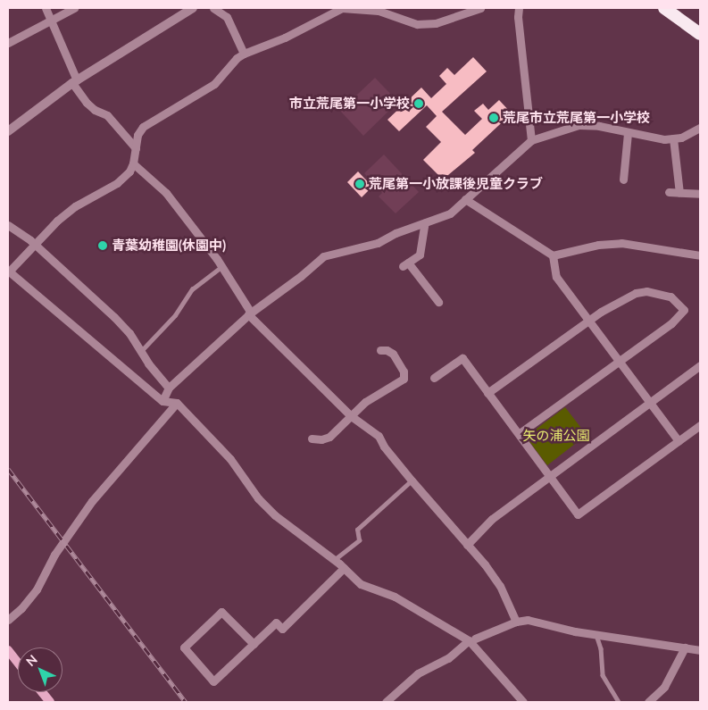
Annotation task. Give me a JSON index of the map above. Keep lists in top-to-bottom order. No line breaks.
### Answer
{"parks":["矢の浦公園"],"places":["市立荒尾第一小学校","荒尾市立荒尾第一小学校","荒尾第一小放課後児童クラブ","青葉幼稚園(休園中)"],"north":"top left"}
